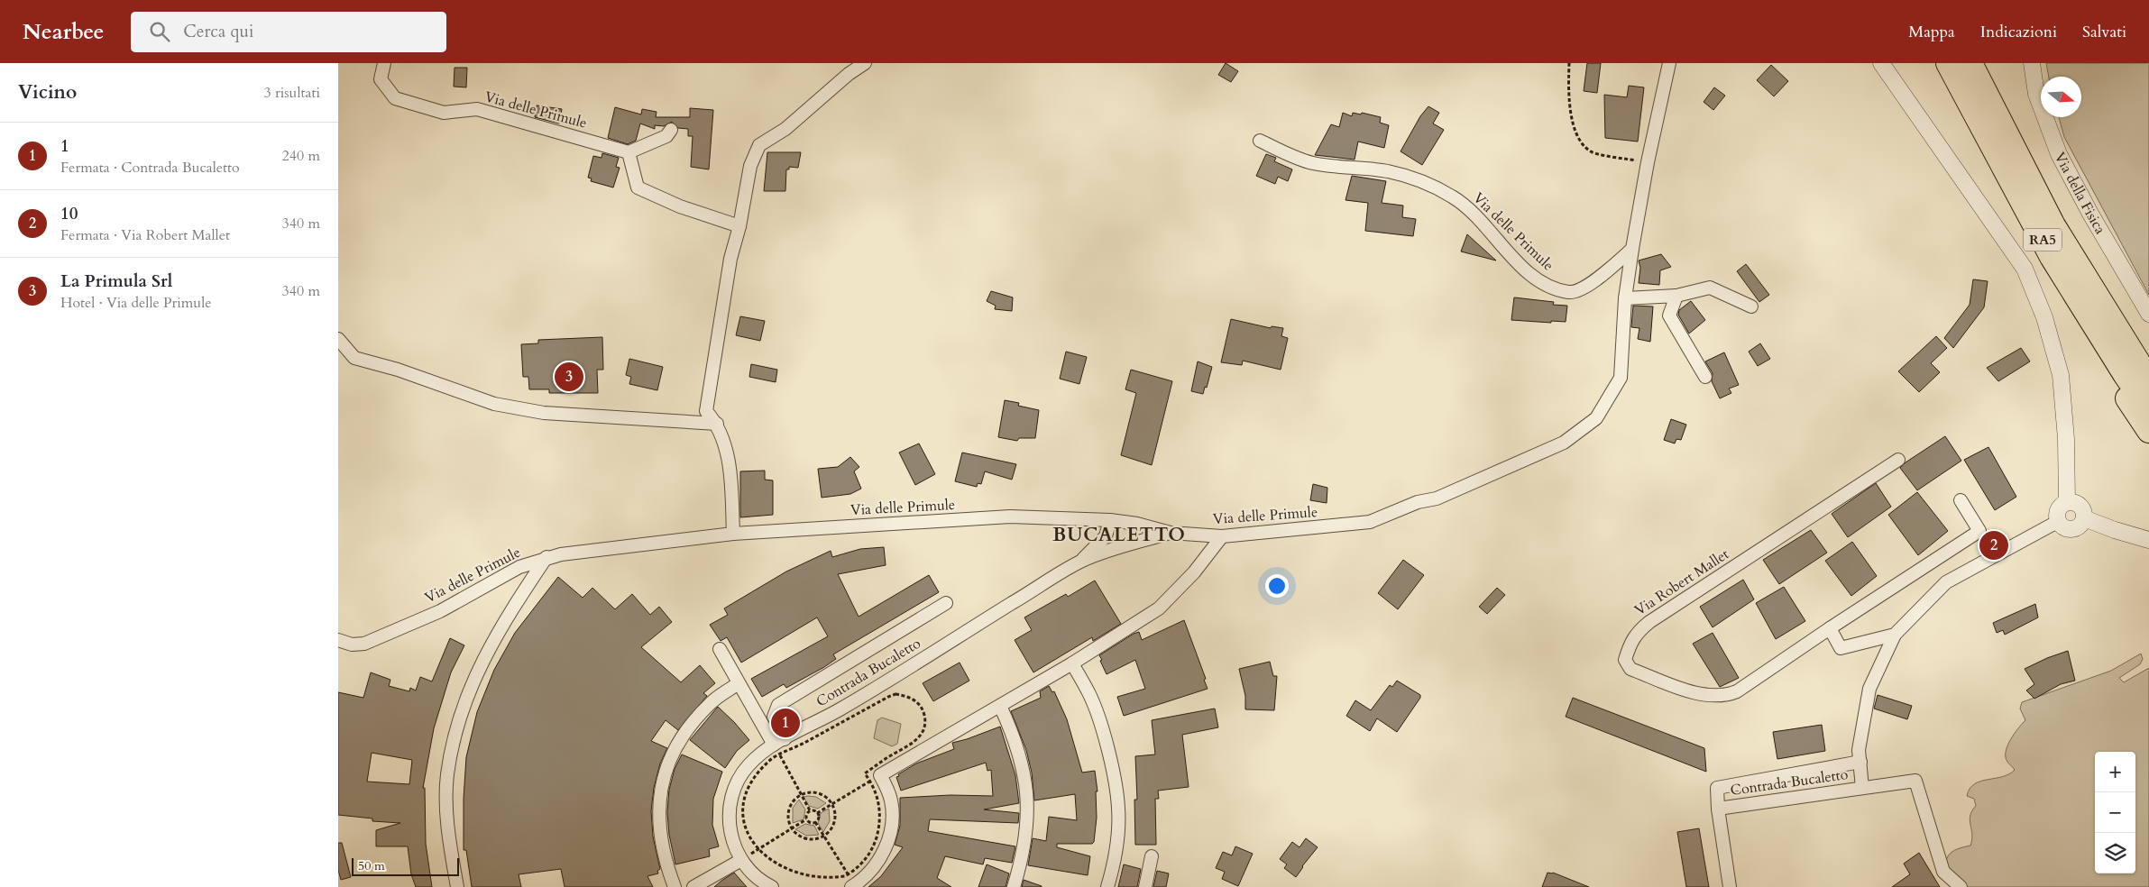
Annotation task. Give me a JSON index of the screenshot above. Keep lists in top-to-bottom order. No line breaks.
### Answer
{"streets":{"highway":["RA5"],"street":["Via delle Primule","Via della Fisica","Via Robert Mallet","Contrada Bucaletto"]},"districts":["BUCALETTO"],"scale_bar":"50 m","north":"right","page":{"header":"Nearbee","search":"Cerca qui","nav":["Mappa","Indicazioni","Salvati"],"heading":["Vicino","3 risultati"],"list":[{"mark":"1","name":"1","note":"Fermata · Contrada Bucaletto","value":"240 m"},{"mark":"2","name":"10","note":"Fermata · Via Robert Mallet","value":"340 m"},{"mark":"3","name":"La Primula Srl","note":"Hotel · Via delle Primule","value":"340 m"}],"pins":["3","2","1"],"map_buttons":["+","−"],"scale":"50 m"}}
